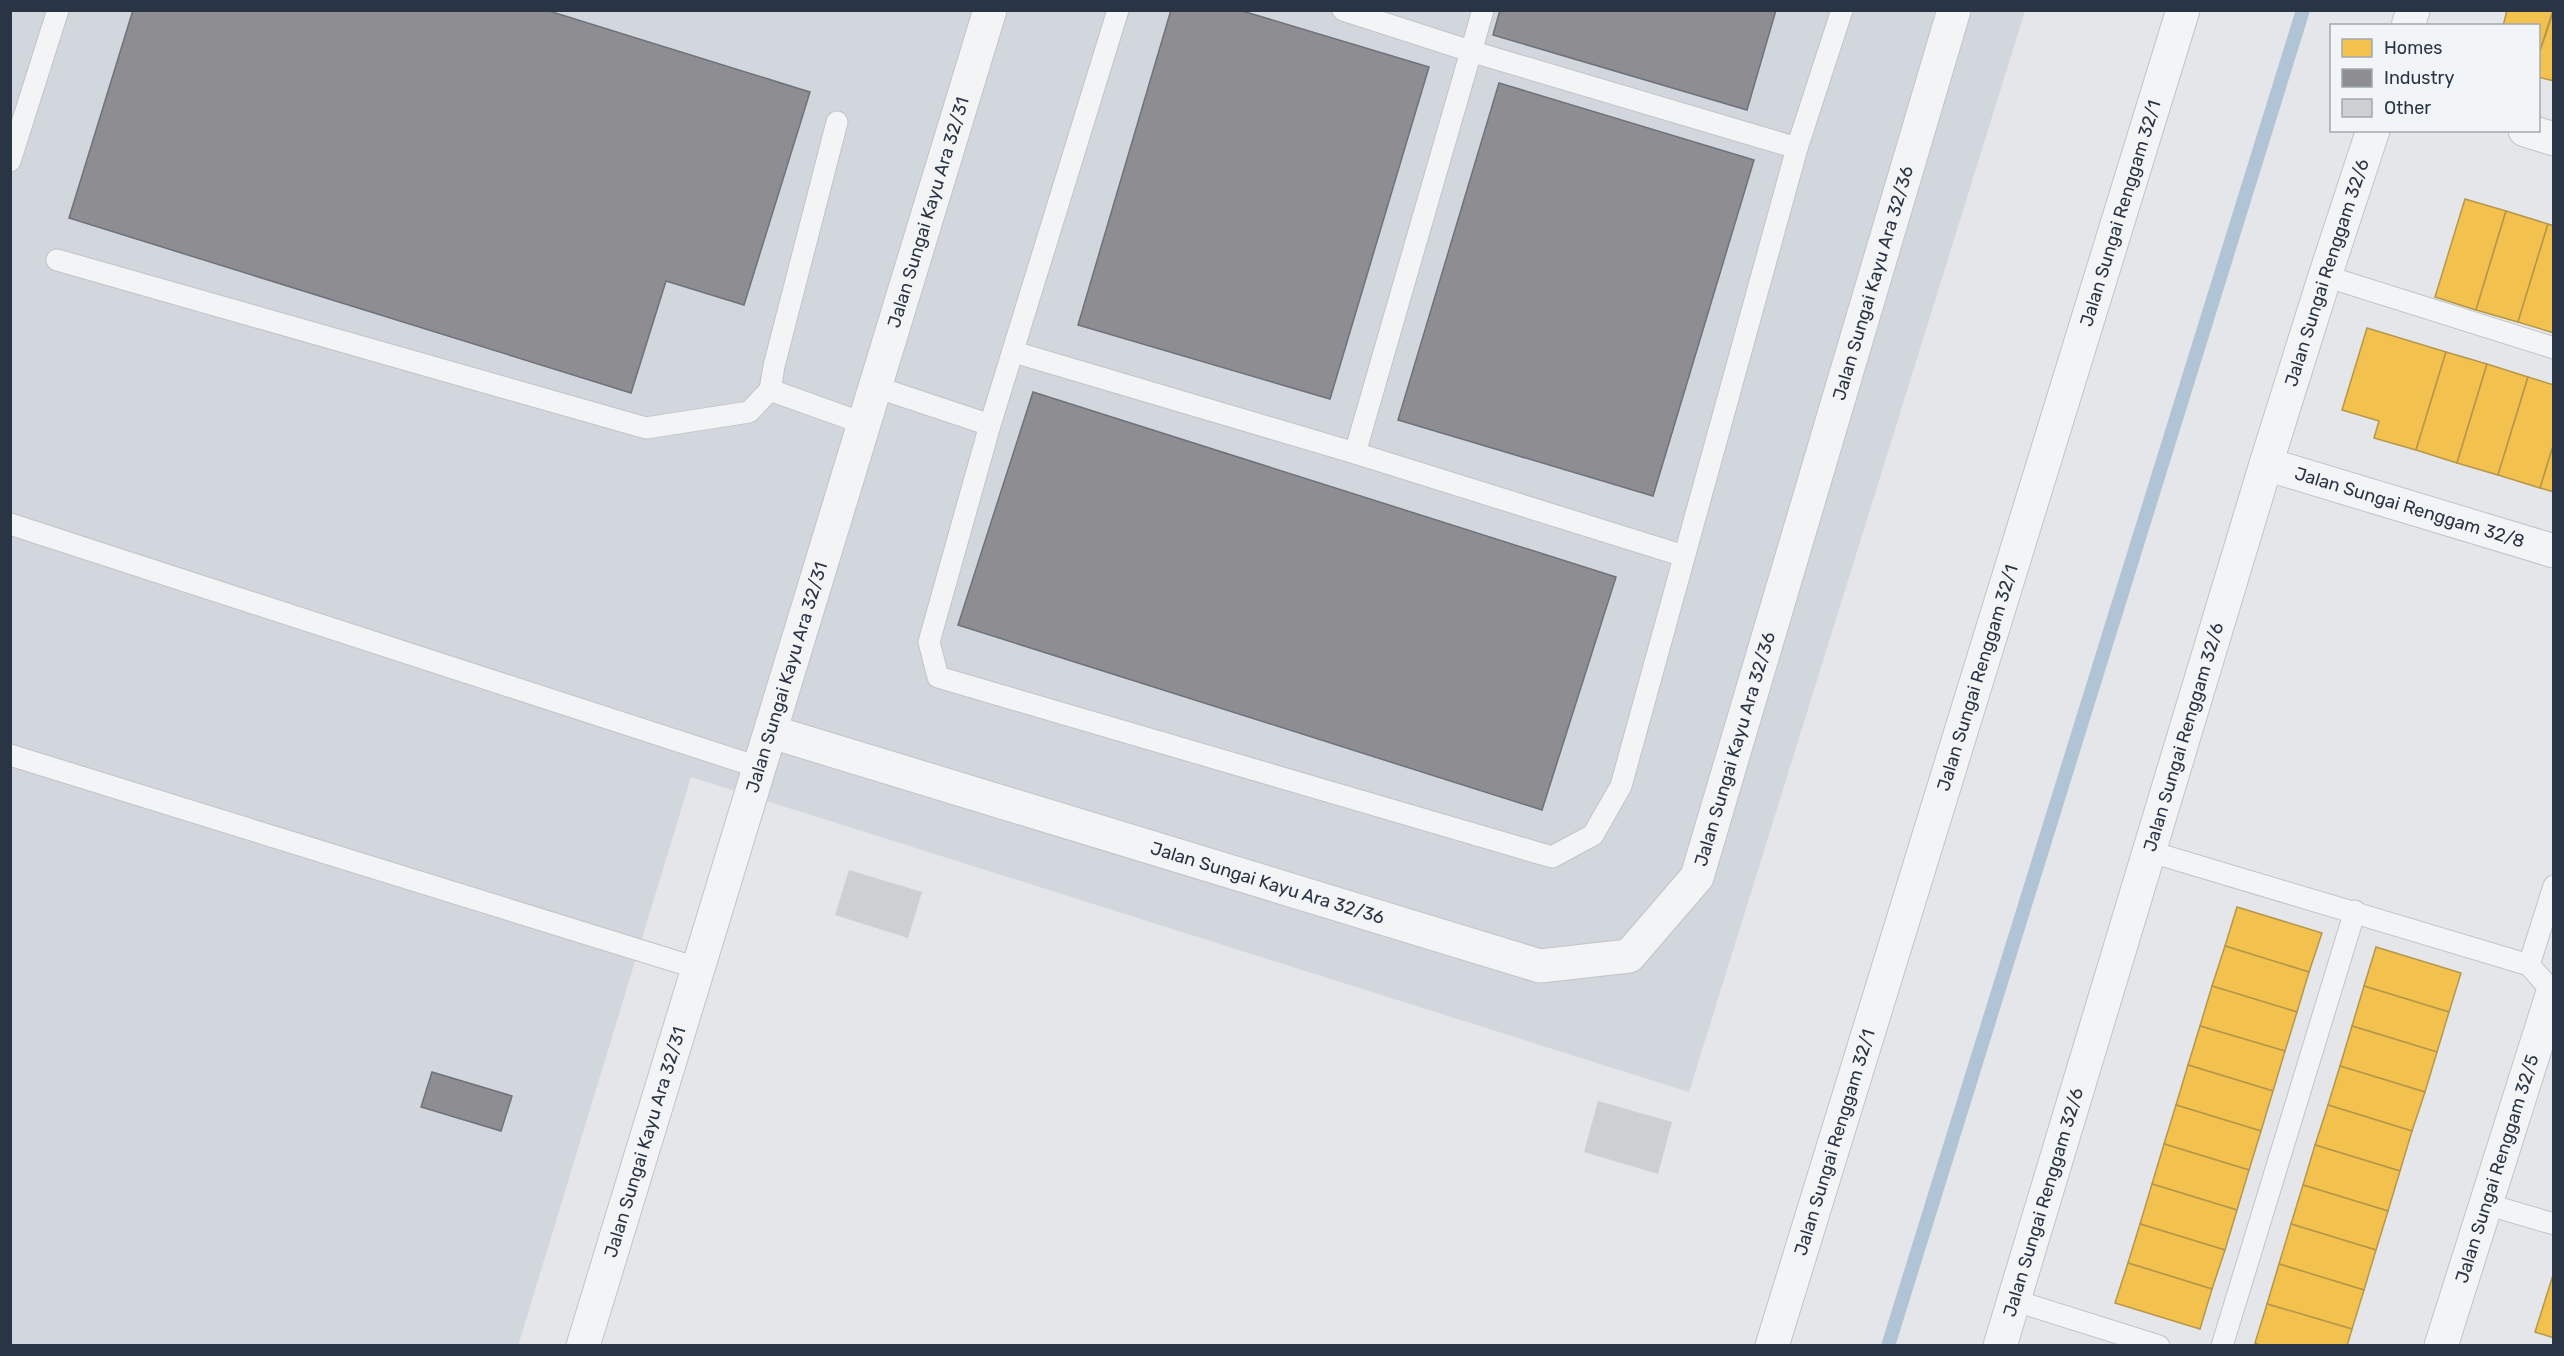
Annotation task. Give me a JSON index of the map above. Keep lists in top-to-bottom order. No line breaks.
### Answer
{"streets":{"street":["Jalan Sungai Kayu Ara 32/31","Jalan Sungai Renggam 32/1","Jalan Sungai Renggam 32/6","Jalan Sungai Kayu Ara 32/36","Jalan Sungai Renggam 32/8","Jalan Sungai Renggam 32/5"]},"crossings":[["Jalan Sungai Kayu Ara 32/31","Jalan Sungai Kayu Ara 32/36"],["Jalan Sungai Renggam 32/6","Jalan Sungai Renggam 32/8"]],"legend":["Homes","Industry","Other"]}
